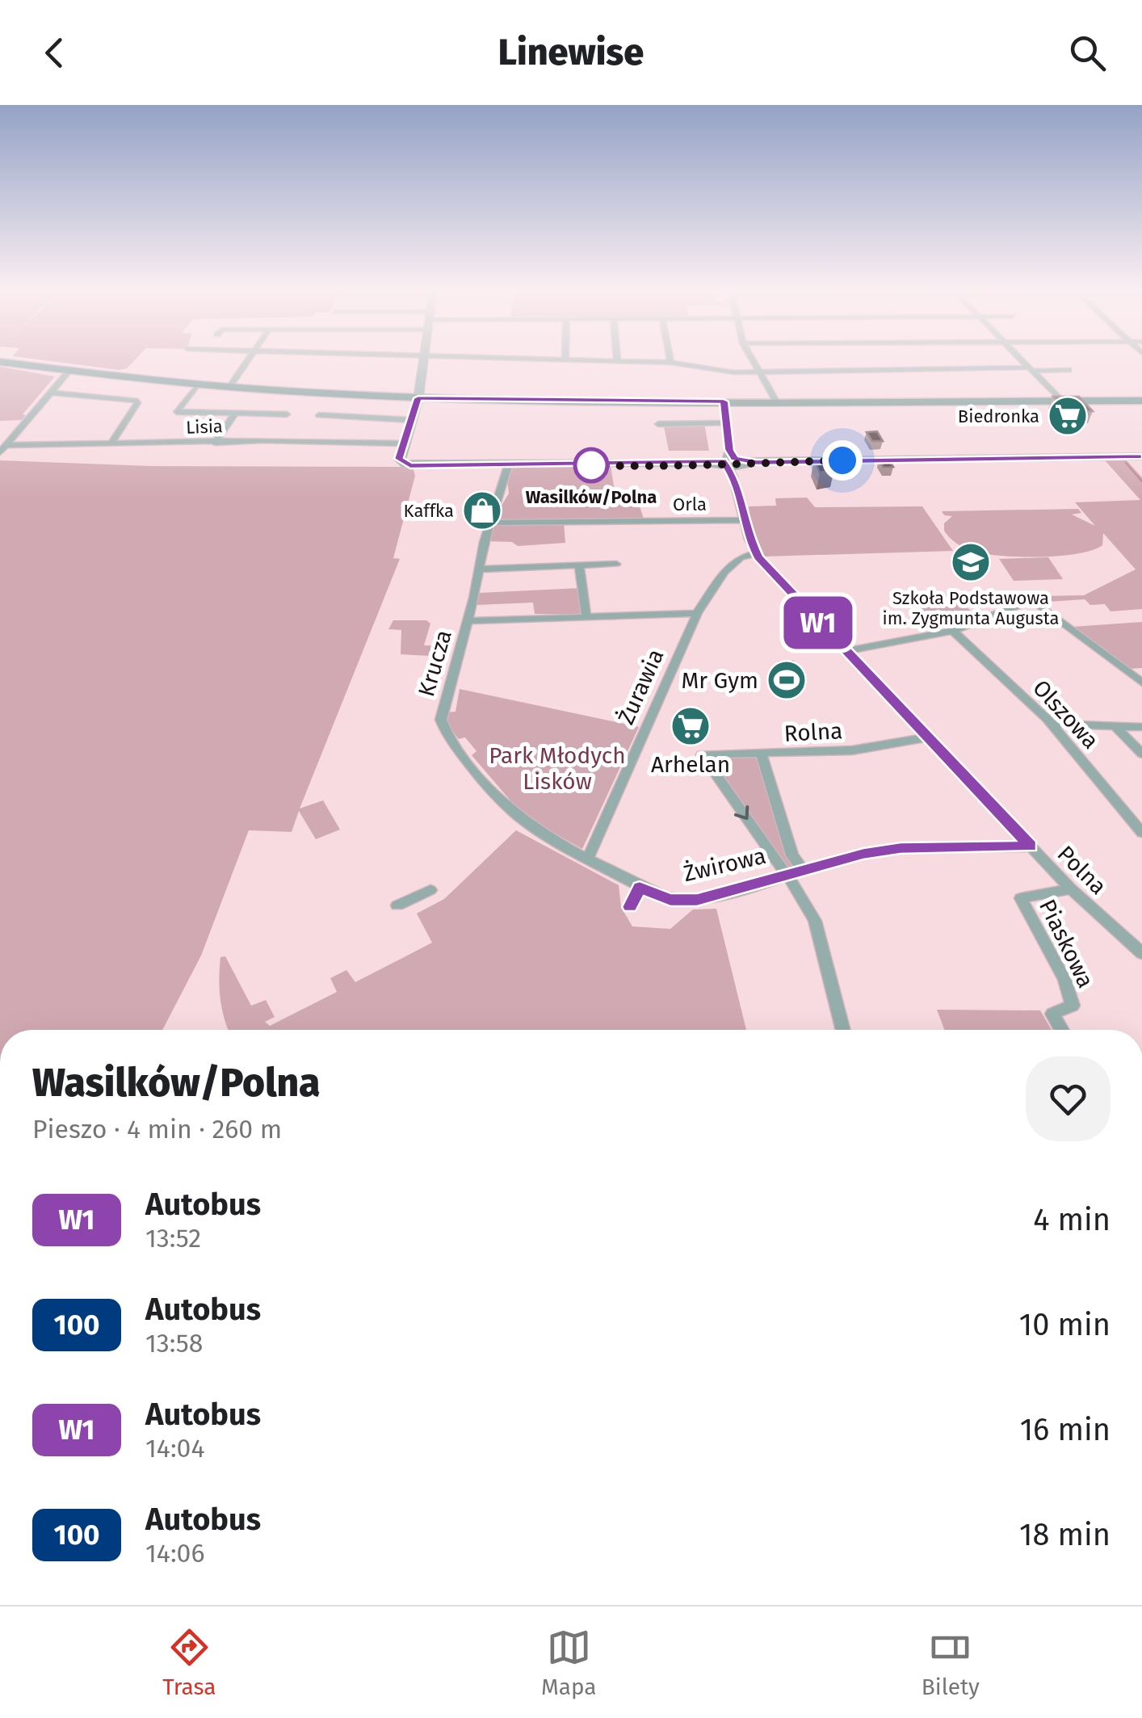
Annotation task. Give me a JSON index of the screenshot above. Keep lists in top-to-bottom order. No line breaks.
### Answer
{"streets":{"street":["Lisia","Orla","Krucza","Żurawia","Olszowa","Rolna","Żwirowa","Polna","Piaskowa"]},"crossings":[["Orla","Krucza"],["Orla","Polna"],["Krucza","Żurawia"],["Krucza","Żwirowa"],["Żurawia","Żwirowa"],["Żurawia","Polna"],["Rolna","Żwirowa"],["Rolna","Polna"],["Żwirowa","Polna"],["Polna","Piaskowa"]],"parks":["Park Młodych Lisków"],"places":{"supermarket":["Biedronka","Arhelan"],"other":["Wasilków/Polna"],"shop":["Kaffka"],"school or university":["Szkoła Podstawowa im. Zygmunta Augusta"],"sports":["Mr Gym"]},"lines":["bus line W1"],"page":{"header":"Linewise","on_map":"W1","heading":["Wasilków/Polna","Pieszo · 4 min · 260 m"],"list":[{"mark":"W1","name":"Autobus","note":"13:52","value":"4 min"},{"mark":"100","name":"Autobus","note":"13:58","value":"10 min"},{"mark":"W1","name":"Autobus","note":"14:04","value":"16 min"},{"mark":"100","name":"Autobus","note":"14:06","value":"18 min"}],"tabs":["Trasa","Mapa","Bilety"]}}
